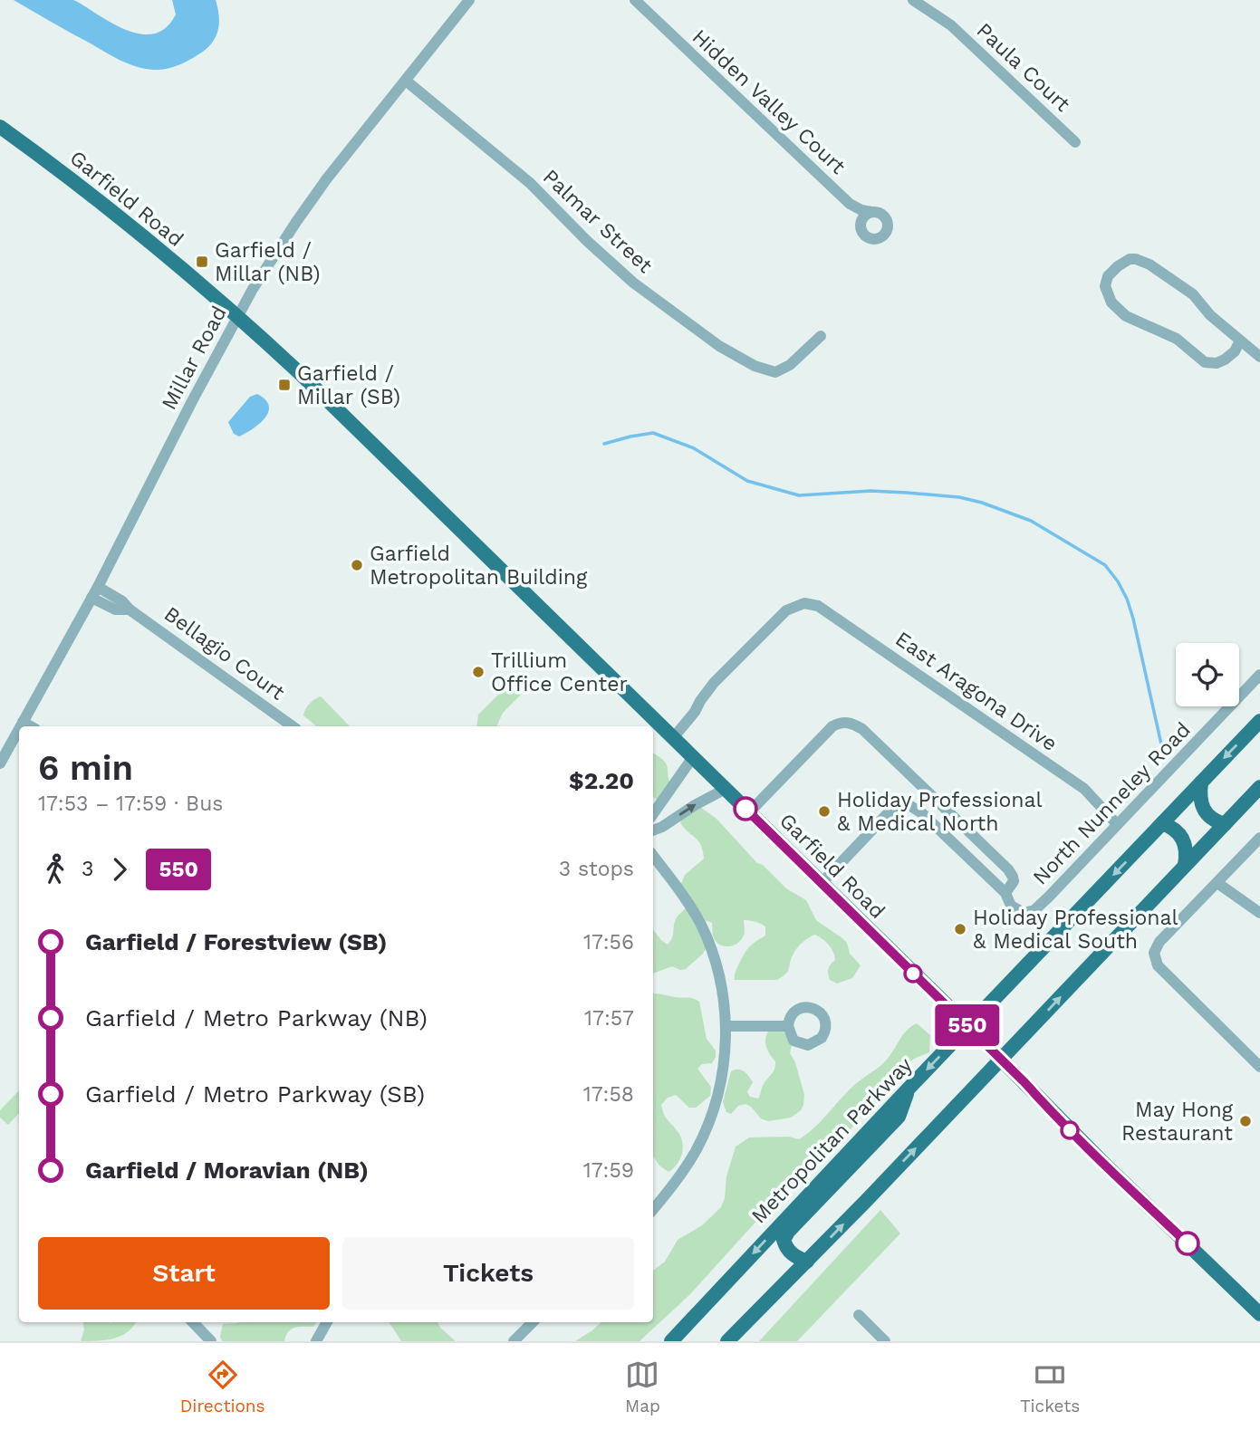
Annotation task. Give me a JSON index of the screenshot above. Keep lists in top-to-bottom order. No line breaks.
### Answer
{"streets":{"main road":["Garfield Road","Metropolitan Parkway"],"street":["Paula Court","Hidden Valley Court","Palmar Street","Millar Road","Bellagio Court","East Aragona Drive","North Nunneley Road"]},"crossings":[["Garfield Road","Millar Road"],["Garfield Road","East Aragona Drive"],["Garfield Road","North Nunneley Road"],["Garfield Road","Metropolitan Parkway"],["Palmar Street","Millar Road"],["Millar Road","Bellagio Court"],["East Aragona Drive","North Nunneley Road"]],"places":{"transit":["Garfield / Millar (NB)","Garfield / Millar (SB)"],"other":["Garfield Metropolitan Building","Trillium Office Center","Holiday Professional & Medical North","Holiday Professional & Medical South","May Hong Restaurant"]},"lines":["bus line 550"],"page":{"on_map":"550","heading":["6 min","17:53 – 17:59 · Bus","$2.20"],"legs":["3","550","3 stops"],"list":[{"name":"Garfield / Forestview (SB)","value":"17:56"},{"name":"Garfield / Metro Parkway (NB)","value":"17:57"},{"name":"Garfield / Metro Parkway (SB)","value":"17:58"},{"name":"Garfield / Moravian (NB)","value":"17:59"}],"buttons":["Start","Tickets"],"tabs":["Directions","Map","Tickets"]}}
